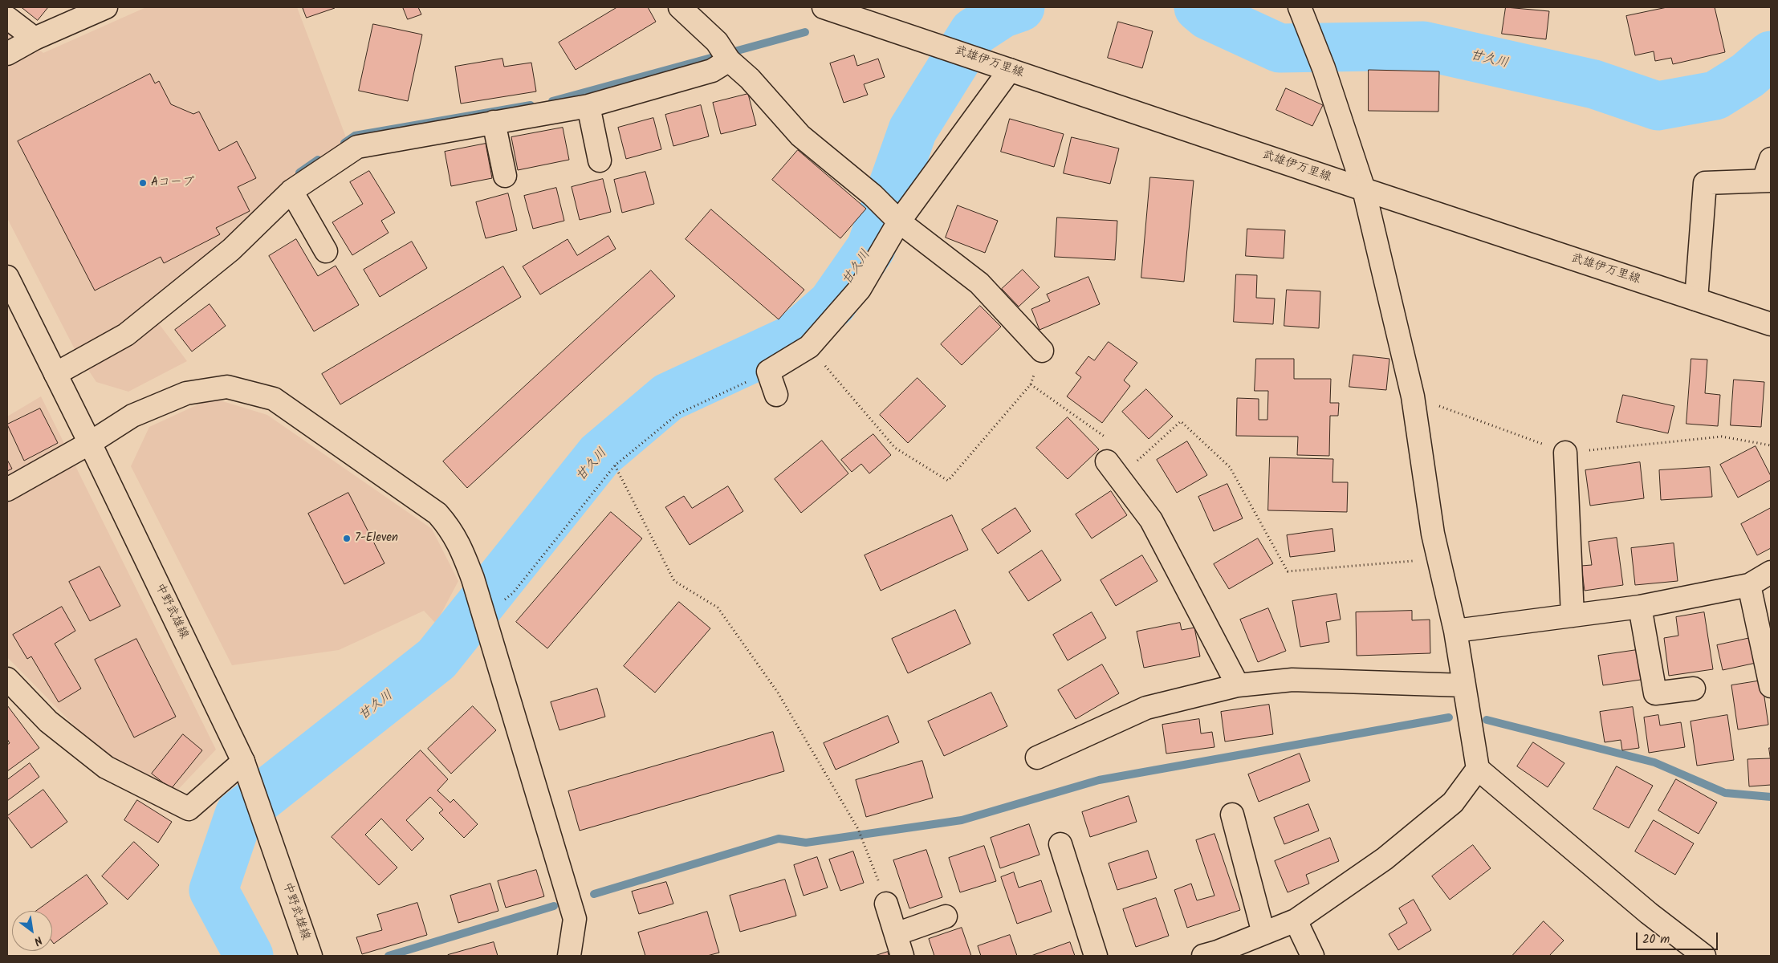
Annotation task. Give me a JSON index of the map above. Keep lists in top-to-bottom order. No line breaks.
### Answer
{"streets":{"street":["武雄伊万里線","中野武雄線"]},"water":["甘久川"],"places":["Aコープ","7-Eleven"],"scale_bar":"20 m","north":"bottom right"}
